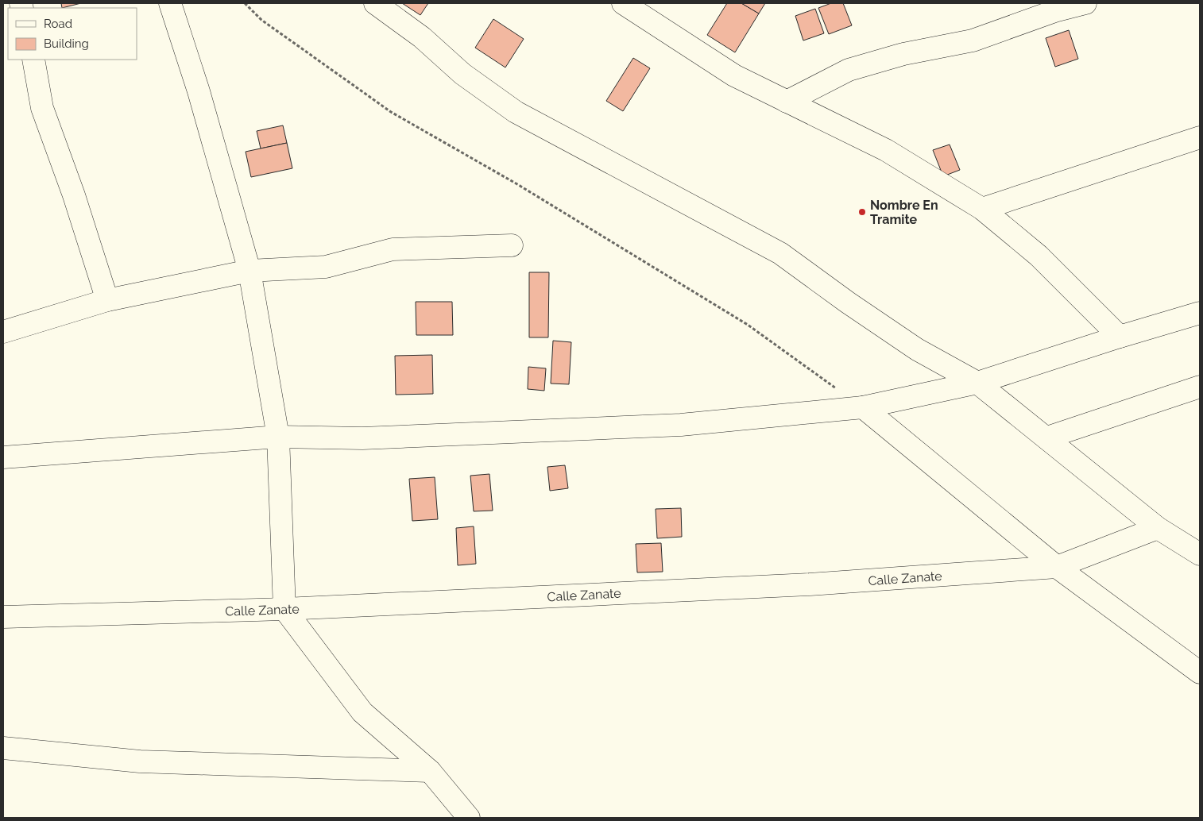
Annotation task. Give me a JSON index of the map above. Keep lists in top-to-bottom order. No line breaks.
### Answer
{"streets":{"street":["Calle Zanate"]},"places":["Nombre En Tramite"],"legend":["Road","Building"]}
